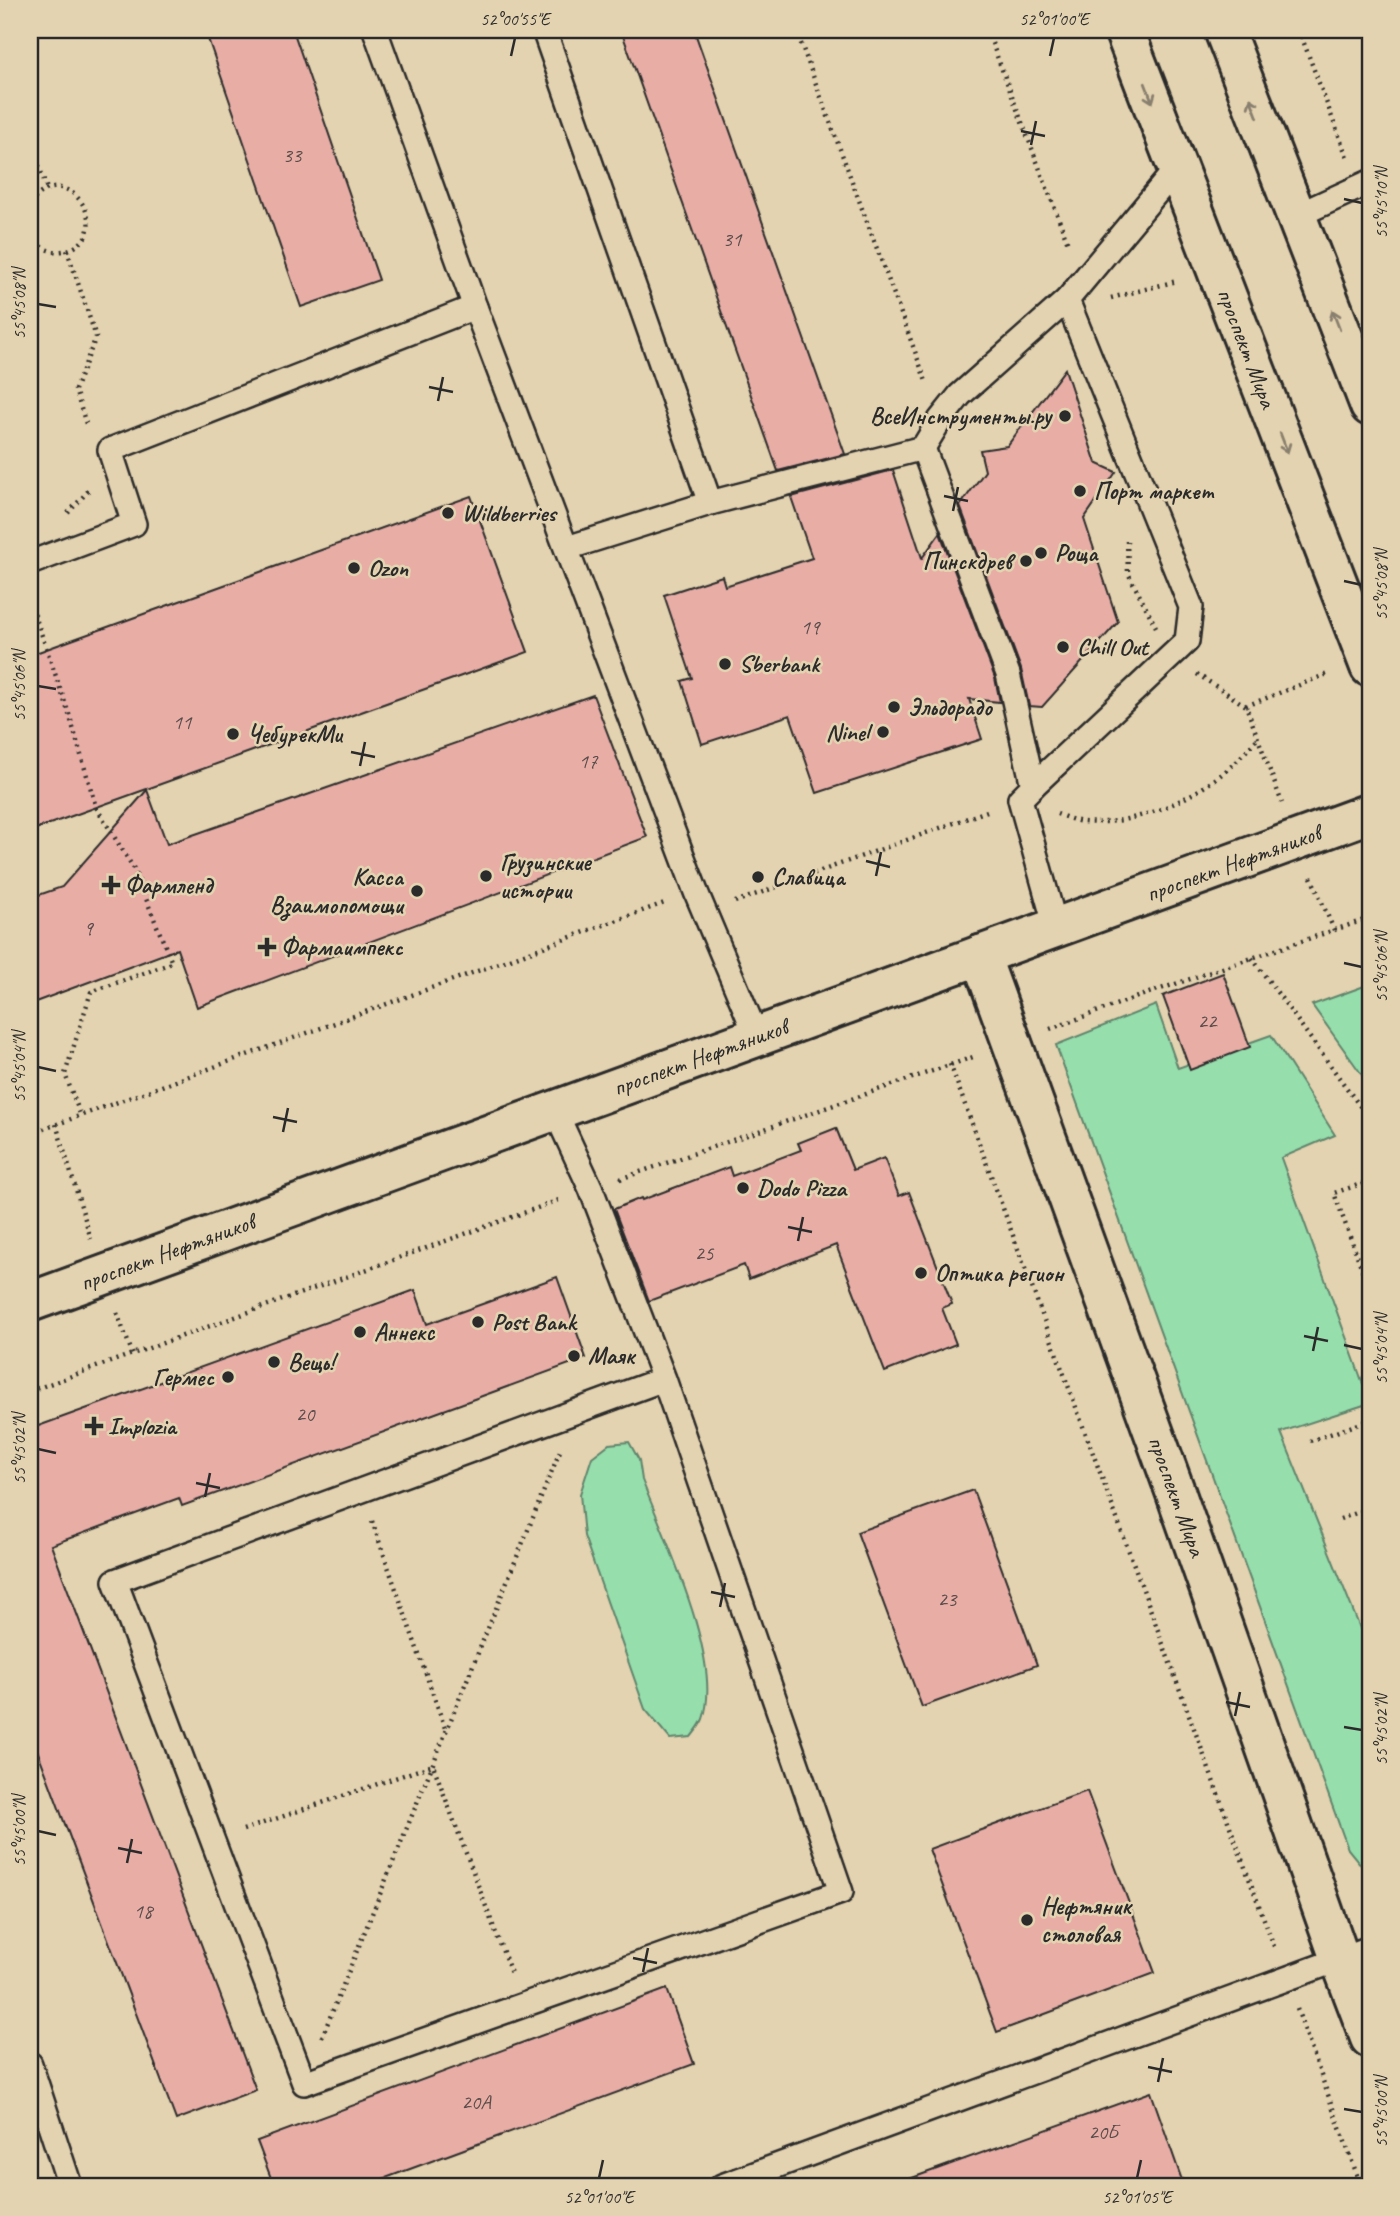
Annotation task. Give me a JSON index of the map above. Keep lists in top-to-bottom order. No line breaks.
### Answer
{"streets":{"street":["проспект Мира","проспект Нефтяников"]},"crossings":[["проспект Мира","проспект Нефтяников"]],"places":{"other":["ВсеИнструменты.ру","Порт маркет","Wildberries","Роща","Пинскдрев","Ozon","Chill Out","Sberbank","Эльдорадо","Ninel","ЧебурекМи","Грузинские истории","Славица","Касса Взаимопомощи","Dodo Pizza","Оптика регион","Post Bank","Аннекс","Маяк","Вещь!","Гермес","Нефтяник столовая"],"health":["Фармленд","Фармаимпекс","Implozia"]},"house_numbers":["33","31","19","11","17","9","22","25","20","23","18","20А","20Б"],"coordinates":["52°00'55\"E","52°01'00\"E","55°45'10\"N","55°45'08\"N","55°45'06\"N","55°45'04\"N","55°45'02\"N","55°45'00\"N","52°01'05\"E"]}
